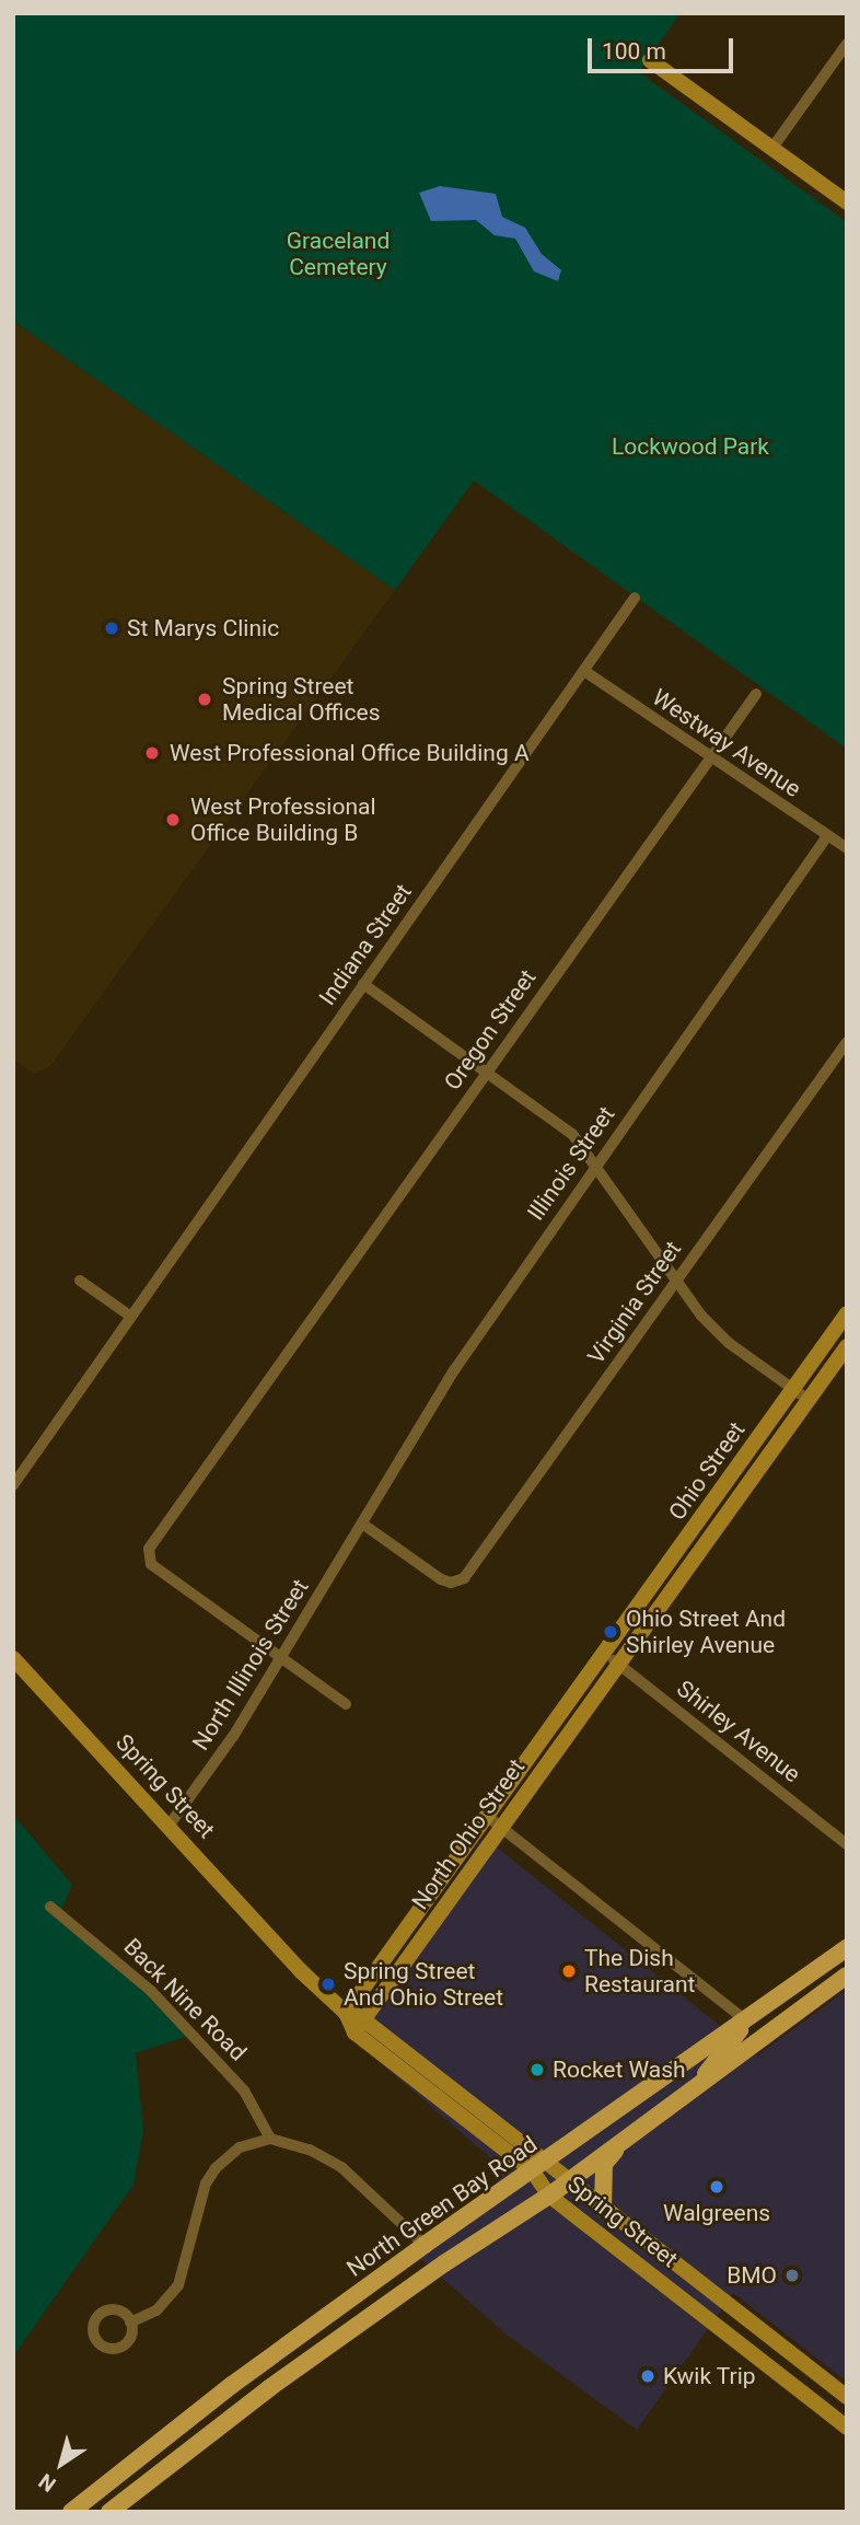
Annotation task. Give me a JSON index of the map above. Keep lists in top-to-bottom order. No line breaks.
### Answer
{"streets":{"main road":["North Green Bay Road"],"street":["Westway Avenue","Indiana Street","Oregon Street","Illinois Street","Virginia Street","Ohio Street","North Illinois Street","Shirley Avenue","Spring Street","North Ohio Street","Back Nine Road"]},"crossings":[["Westway Avenue","Indiana Street"],["Westway Avenue","Oregon Street"],["Westway Avenue","Illinois Street"],["Oregon Street","North Illinois Street"],["Illinois Street","Virginia Street"],["Illinois Street","North Illinois Street"],["Virginia Street","North Illinois Street"],["Ohio Street","Shirley Avenue"],["Ohio Street","North Ohio Street"],["North Illinois Street","Spring Street"],["Shirley Avenue","North Ohio Street"],["Spring Street","North Ohio Street"],["Spring Street","North Green Bay Road"]],"parks":["Graceland Cemetery","Lockwood Park"],"places":["St Marys Clinic","Spring Street Medical Offices","West Professional Office Building A","West Professional Office Building B","Ohio Street And Shirley Avenue","The Dish Restaurant","Spring Street And Ohio Street","Rocket Wash","Walgreens","BMO","Kwik Trip"],"scale_bar":"100 m","north":"bottom left"}
